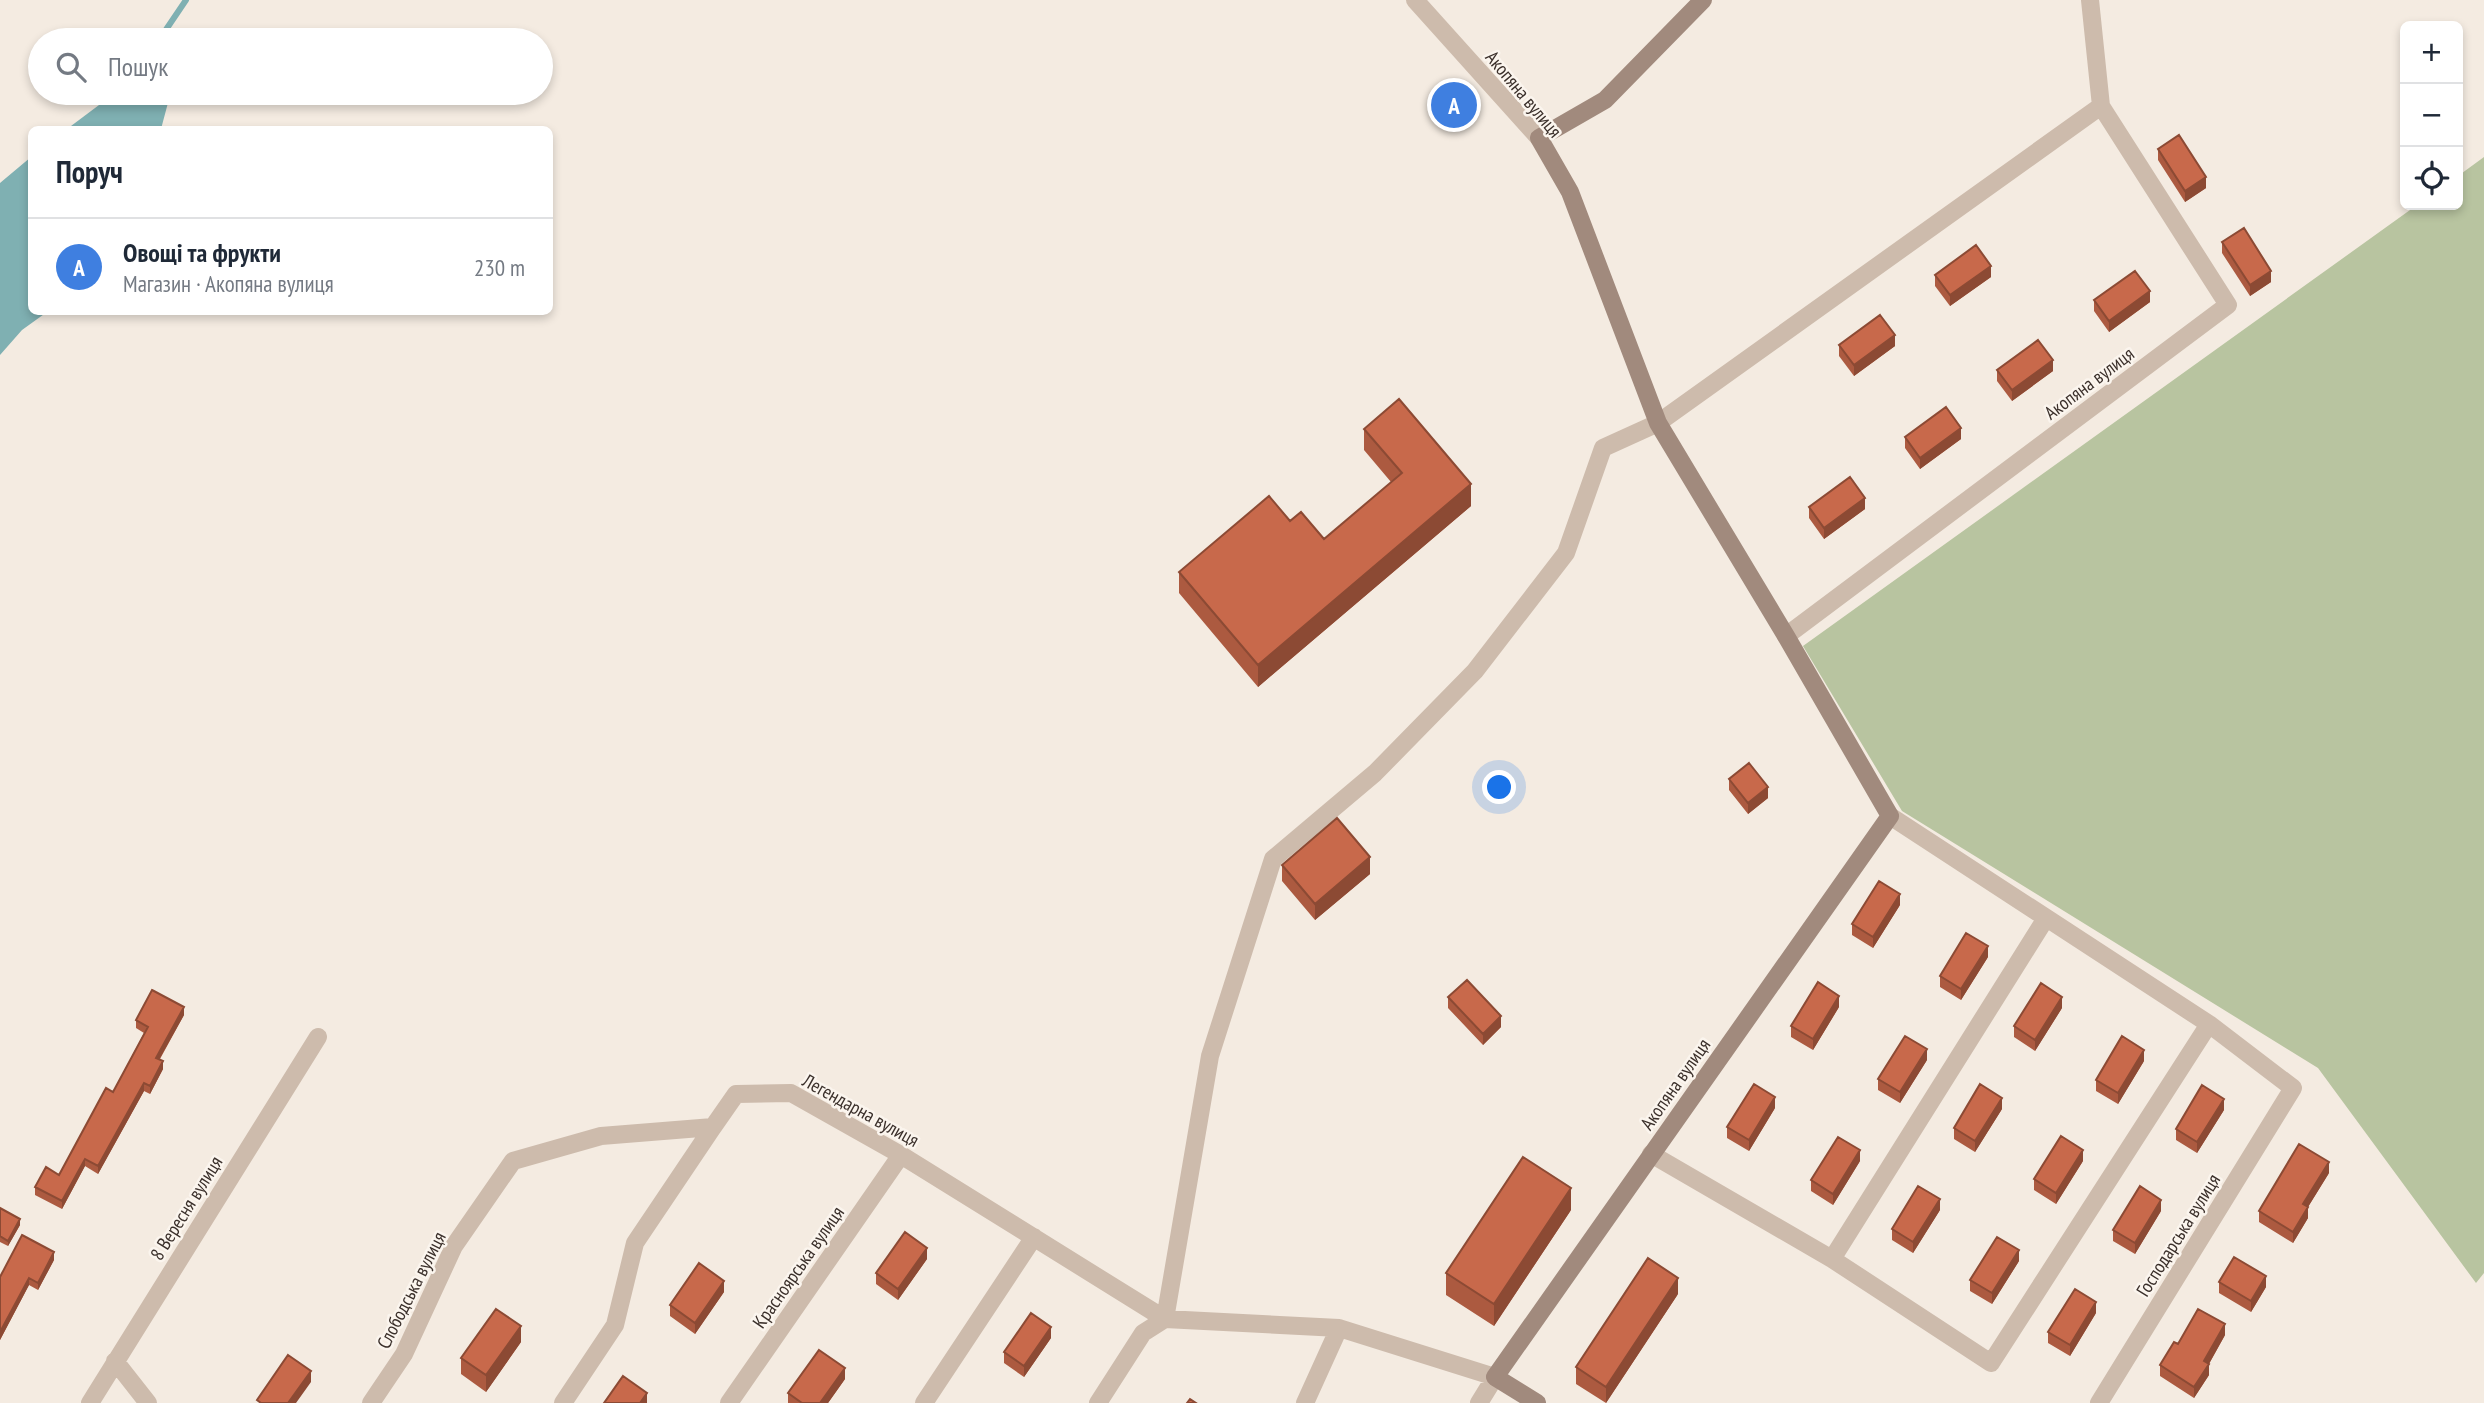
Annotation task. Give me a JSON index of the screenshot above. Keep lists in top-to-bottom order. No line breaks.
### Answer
{"streets":{"main road":["Акопяна вулиця"],"street":["Легендарна вулиця","8 Вересня вулиця","Господарська вулиця","Красноярська вулиця","Слободська вулиця"]},"crossings":[["Акопяна вулиця","Господарська вулиця"],["Легендарна вулиця","Красноярська вулиця"],["Легендарна вулиця","Слободська вулиця"]],"page":{"map_buttons":["+","−"],"search":"Пошук","pins":"A","heading":"Поруч","list":[{"mark":"A","name":"Овощі та фрукти","note":"Магазин · Акопяна вулиця","value":"230 m"}]}}
